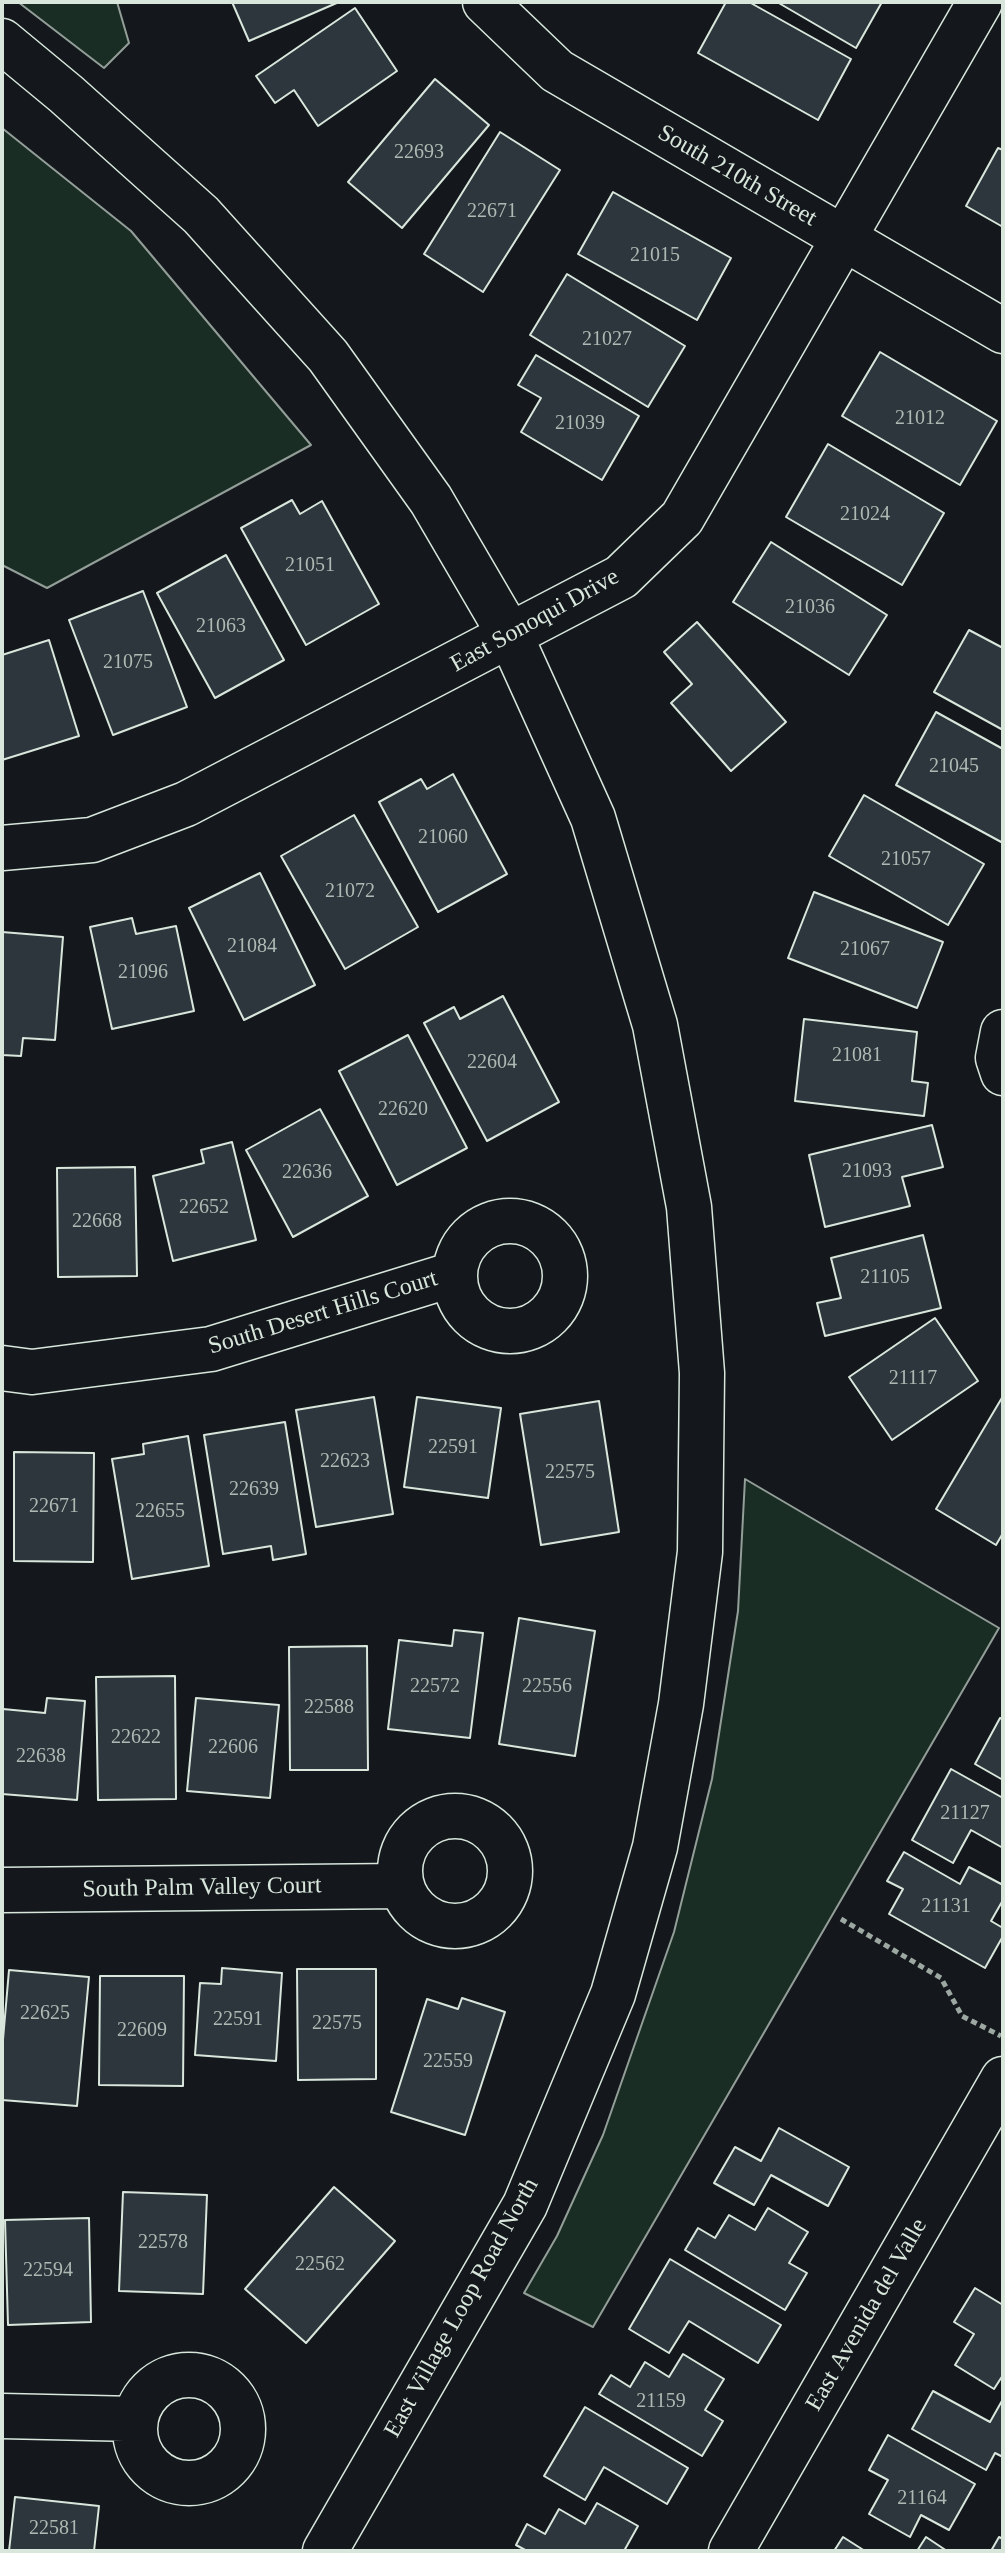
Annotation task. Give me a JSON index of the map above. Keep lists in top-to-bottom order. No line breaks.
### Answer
{"streets":{"street":["South 210th Street","East Sonoqui Drive","South Desert Hills Court","South Palm Valley Court","East Village Loop Road North","East Avenida del Valle"]},"crossings":[["South 210th Street","East Sonoqui Drive"],["East Sonoqui Drive","East Village Loop Road North"]],"house_numbers":["22693","22671","21015","21027","21012","21039","21024","21051","21036","21063","21075","21045","21060","21057","21072","21084","21067","21096","21081","22604","22620","21093","22636","22652","22668","21105","21117","22591","22623","22575","22639","22671","22655","22572","22556","22588","22622","22606","22638","21127","21131","22625","22591","22575","22609","22559","22578","22562","22594","21159","21164","22581"]}
